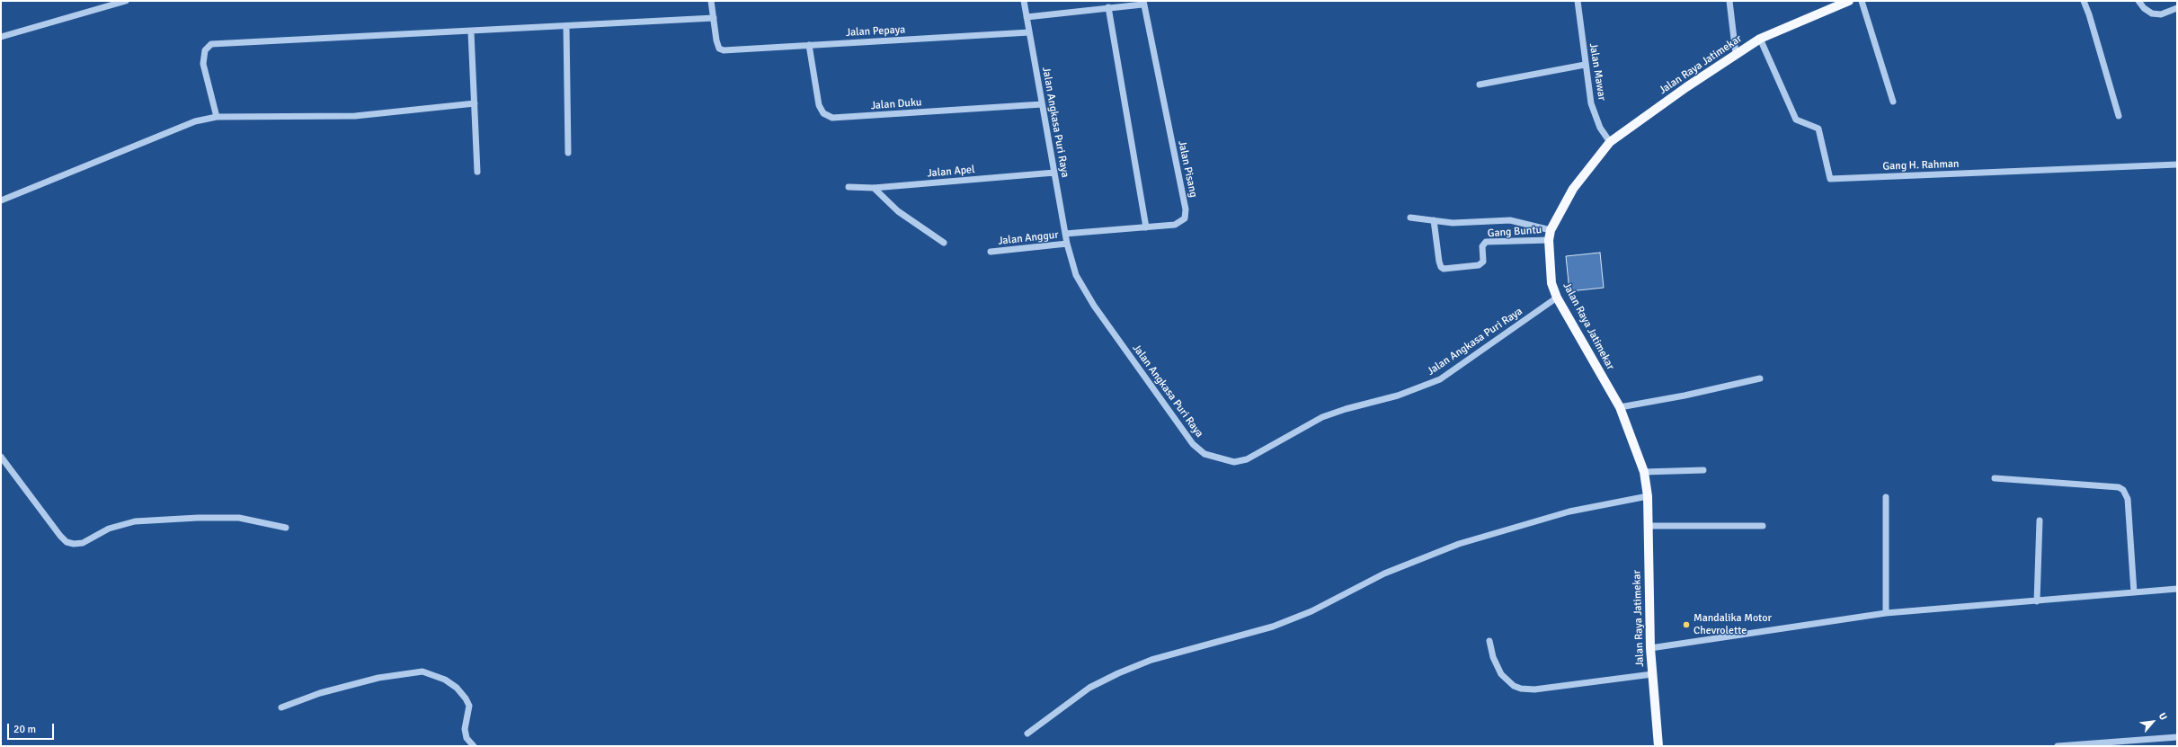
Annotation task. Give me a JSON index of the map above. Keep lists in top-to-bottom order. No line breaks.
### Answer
{"streets":{"main road":["Jalan Raya Jatimekar"],"street":["Jalan Pepaya","Jalan Mawar","Jalan Duku","Jalan Angkasa Puri Raya","Gang H. Rahman","Jalan Pisang","Jalan Apel","Gang Buntu","Jalan Anggur"]},"crossings":[["Jalan Pepaya","Jalan Duku"],["Jalan Pepaya","Jalan Angkasa Puri Raya"],["Jalan Raya Jatimekar","Jalan Mawar"],["Jalan Raya Jatimekar","Jalan Angkasa Puri Raya"],["Jalan Raya Jatimekar","Gang H. Rahman"],["Jalan Raya Jatimekar","Gang Buntu"],["Jalan Duku","Jalan Angkasa Puri Raya"],["Jalan Angkasa Puri Raya","Jalan Pisang"],["Jalan Angkasa Puri Raya","Jalan Apel"],["Jalan Angkasa Puri Raya","Jalan Anggur"]],"places":["Mandalika Motor Chevrolette"],"scale_bar":"20 m","north":"top right"}
